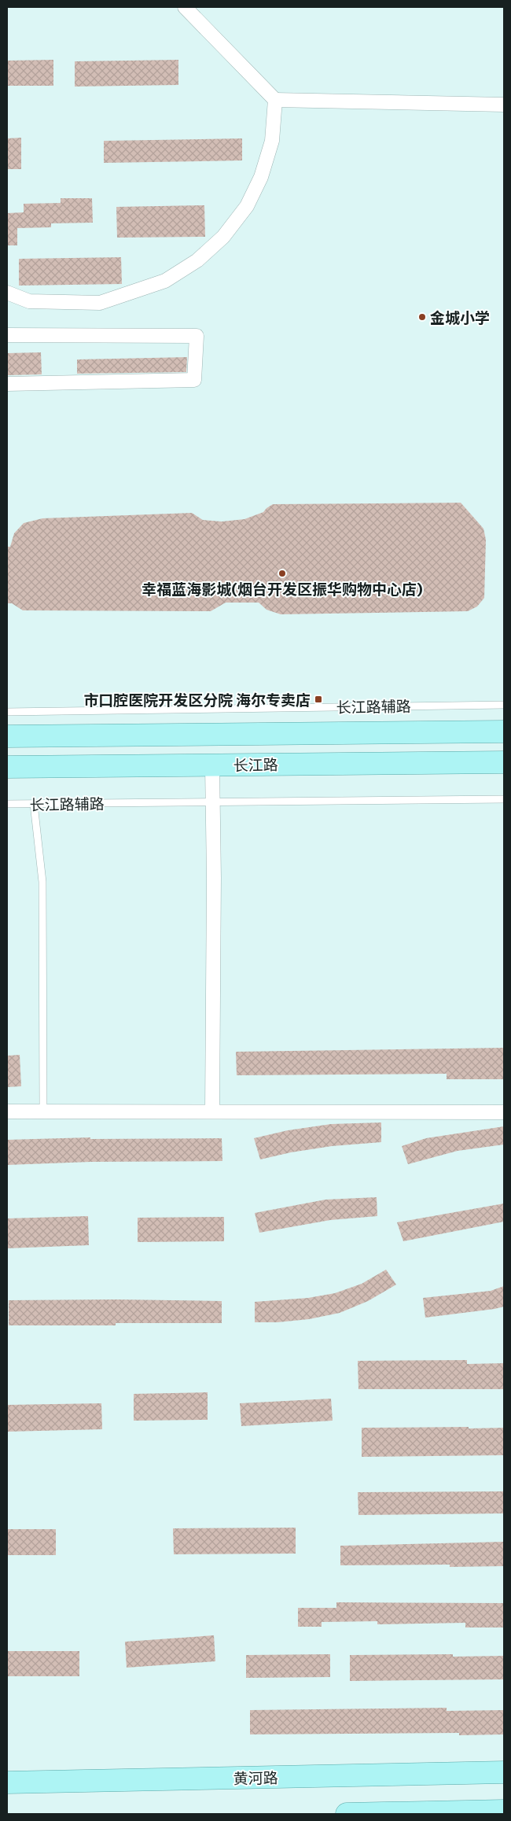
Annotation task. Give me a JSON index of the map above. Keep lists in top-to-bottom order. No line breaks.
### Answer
{"streets":{"main road":["长江路","黄河路"],"lane":["长江路辅路"]},"places":{"other":["金城小学","幸福蓝海影城(烟台开发区振华购物中心店)"],"transit":["市口腔医院开发区分院 海尔专卖店"]}}
